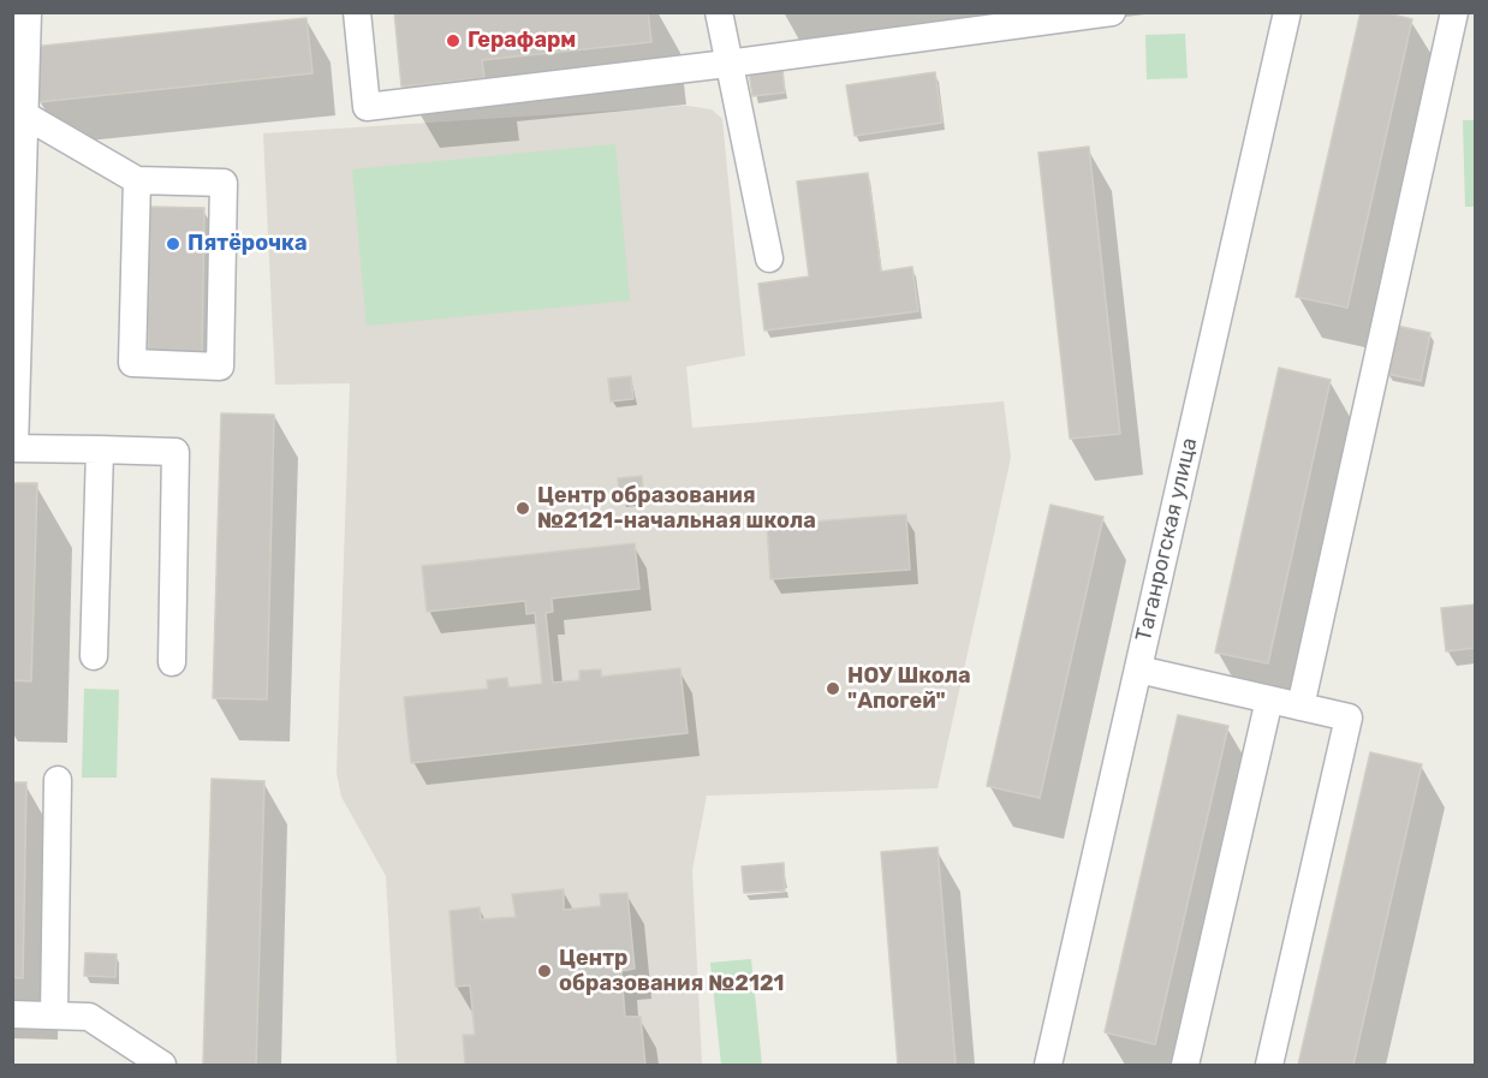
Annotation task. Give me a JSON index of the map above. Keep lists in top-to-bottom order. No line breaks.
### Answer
{"streets":{"street":["Таганрогская улица"]},"places":["Герафарм","Пятёрочка","Центр образования №2121-начальная школа","НОУ Школа \"Апогей\"","Центр образования №2121"]}
